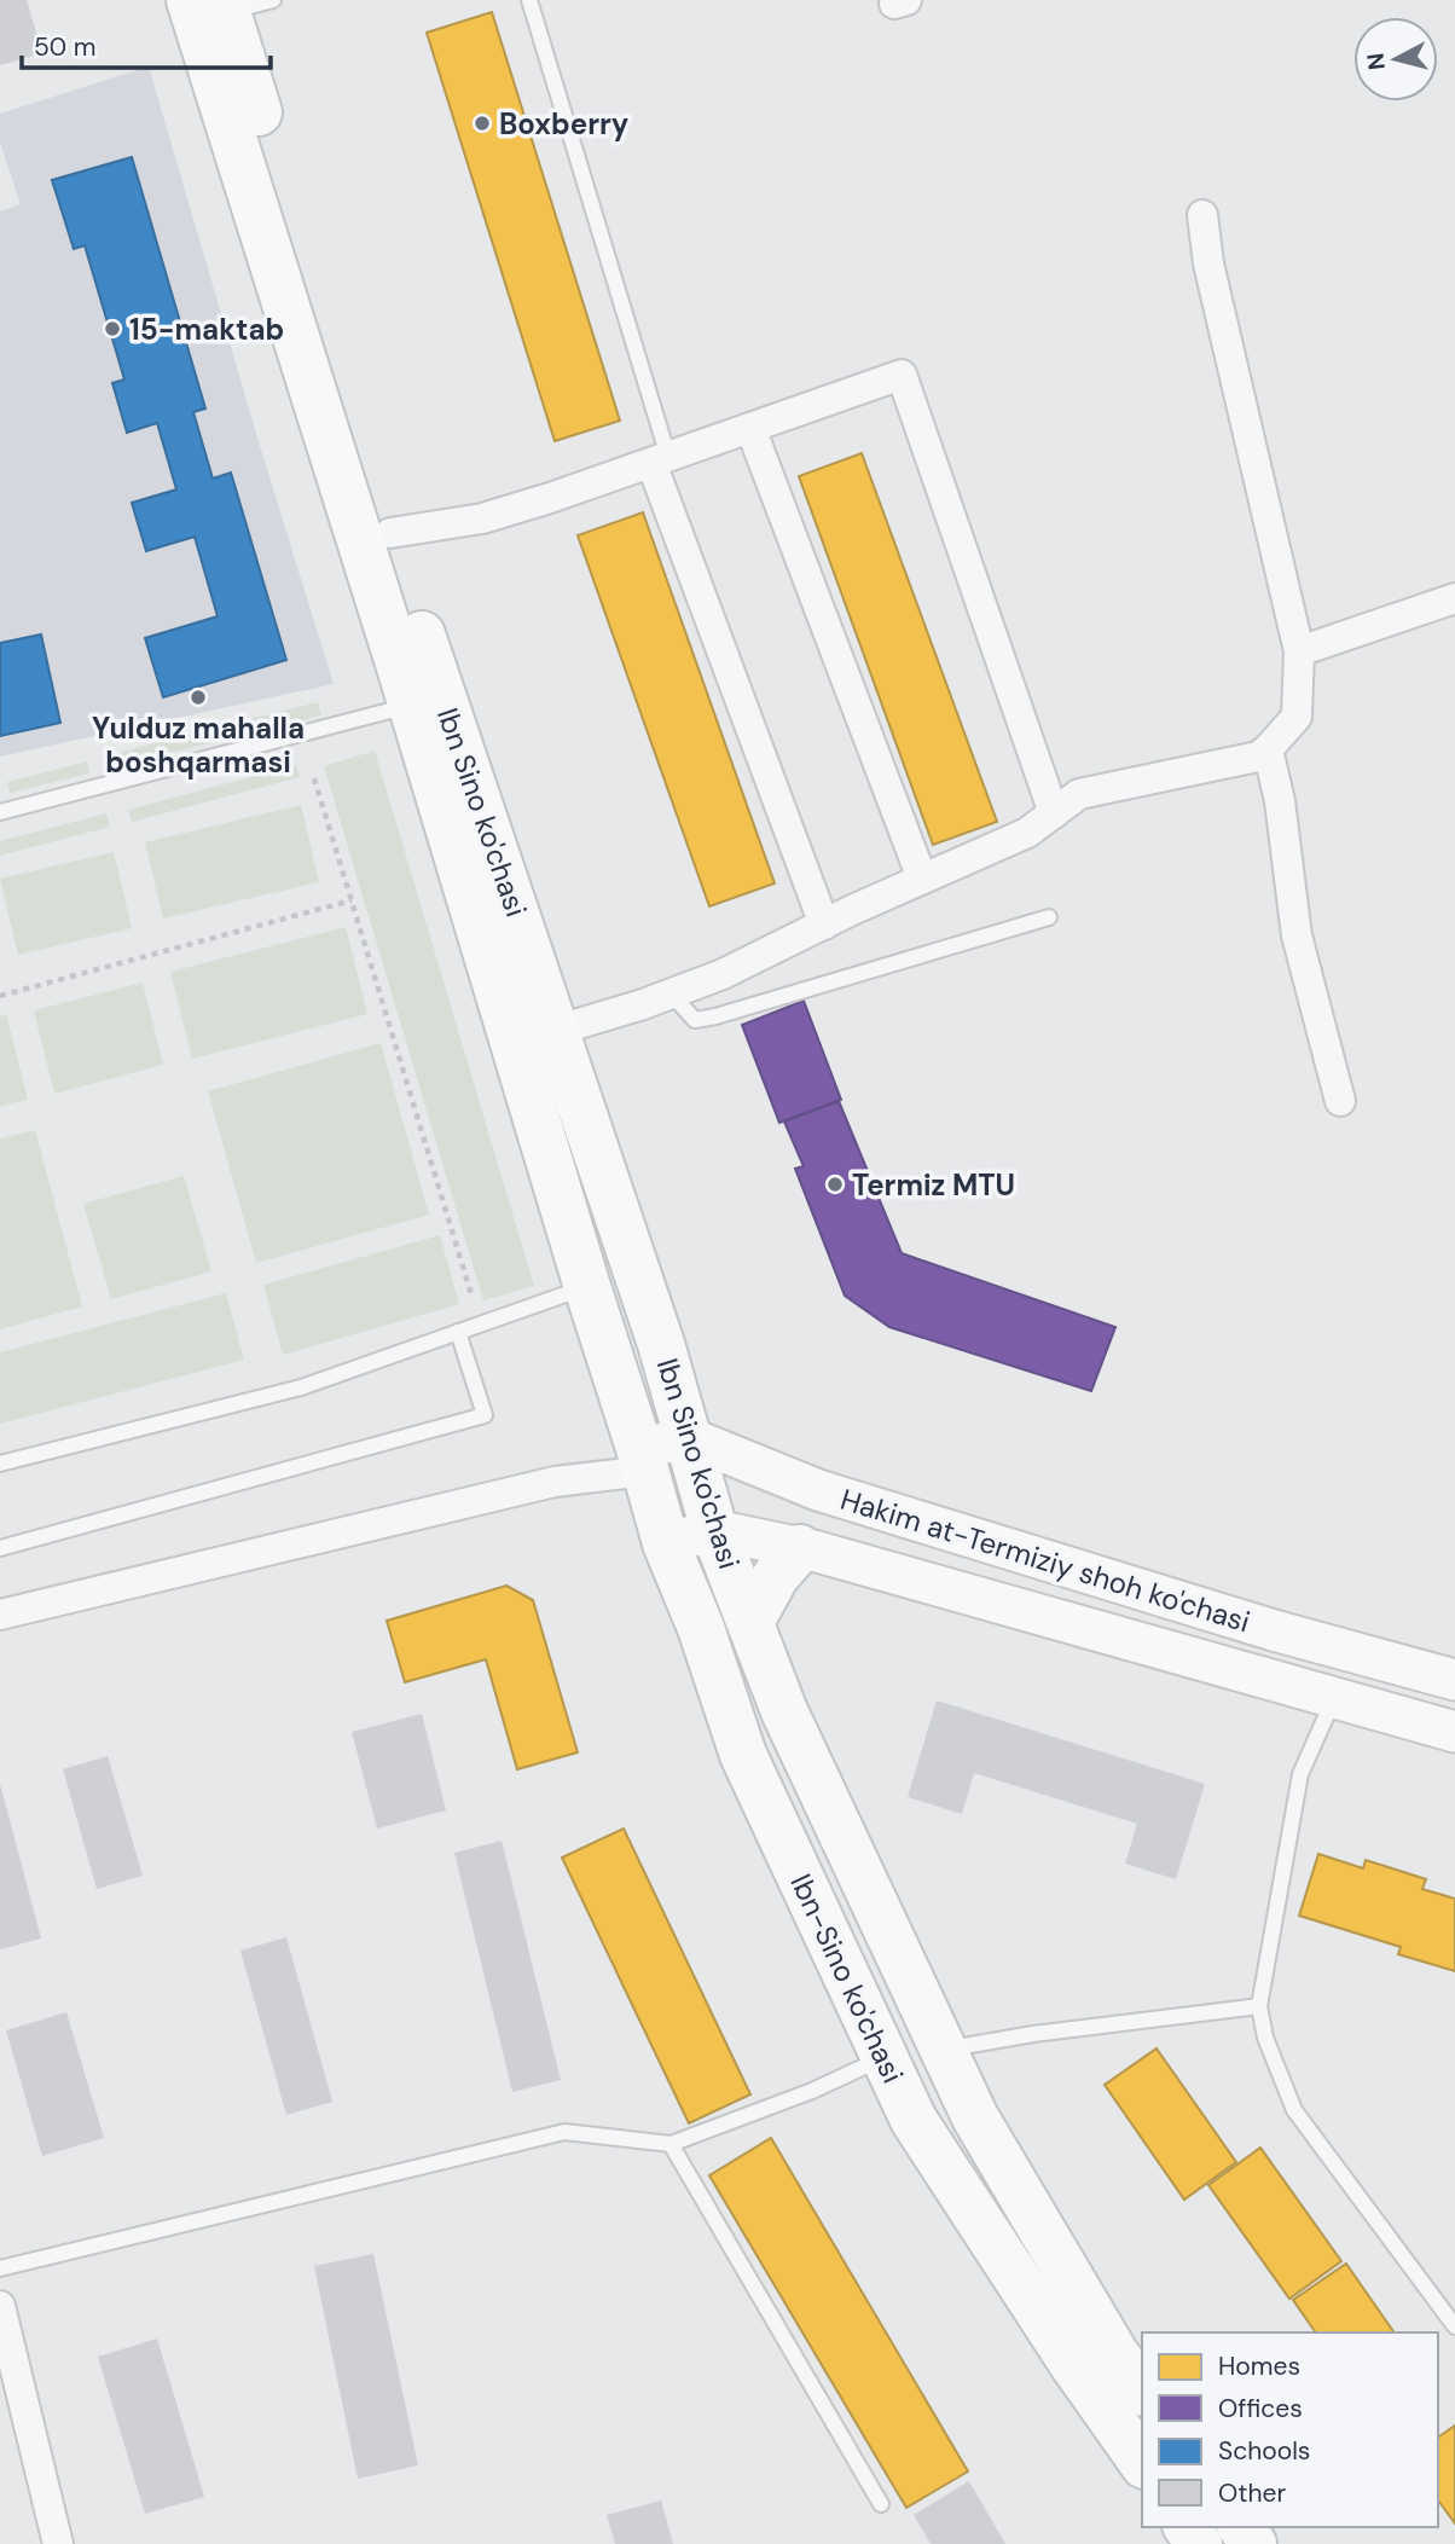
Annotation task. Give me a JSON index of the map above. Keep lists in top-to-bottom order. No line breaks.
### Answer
{"streets":{"main road":["Ibn Sino ko'chasi","Hakim at-Termiziy shoh ko'chasi","Ibn-Sino ko'chasi"]},"crossings":[["Ibn Sino ko'chasi","Hakim at-Termiziy shoh ko'chasi"],["Ibn Sino ko'chasi","Ibn-Sino ko'chasi"],["Hakim at-Termiziy shoh ko'chasi","Ibn-Sino ko'chasi"]],"places":["Boxberry","15-maktab","Yulduz mahalla boshqarmasi","Termiz MTU"],"legend":["Homes","Offices","Schools","Other"],"scale_bar":"50 m","north":"left"}
